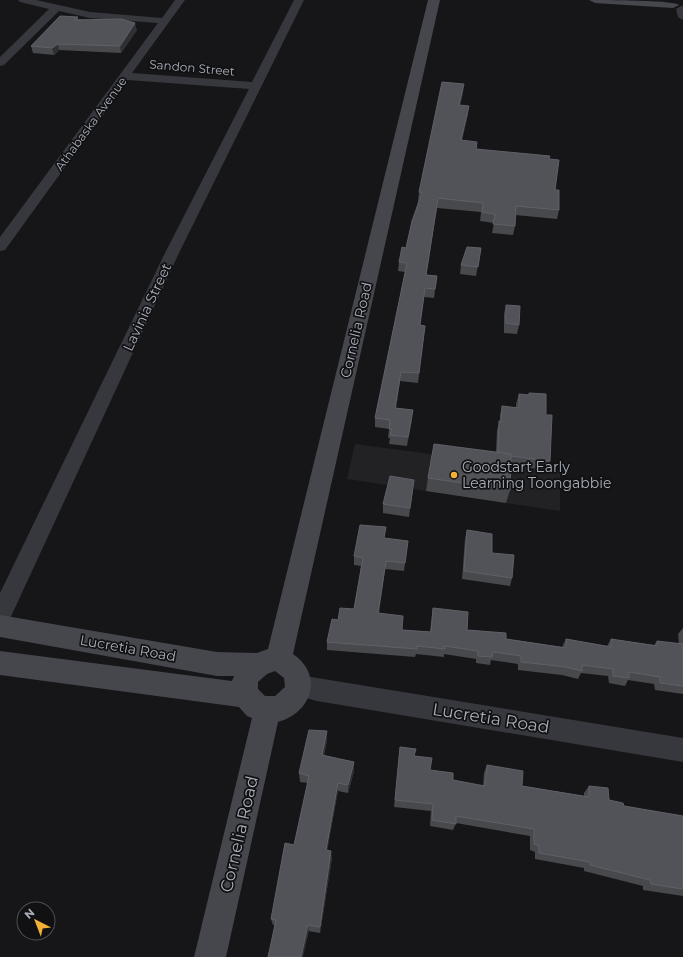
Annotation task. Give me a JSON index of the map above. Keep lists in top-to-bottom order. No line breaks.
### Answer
{"streets":{"street":["Sandon Street","Athabaska Avenue","Lavinia Street","Cornelia Road","Lucretia Road"]},"crossings":[["Sandon Street","Athabaska Avenue"],["Sandon Street","Lavinia Street"],["Cornelia Road","Lucretia Road"]],"places":["Goodstart Early Learning Toongabbie"],"north":"top left"}
